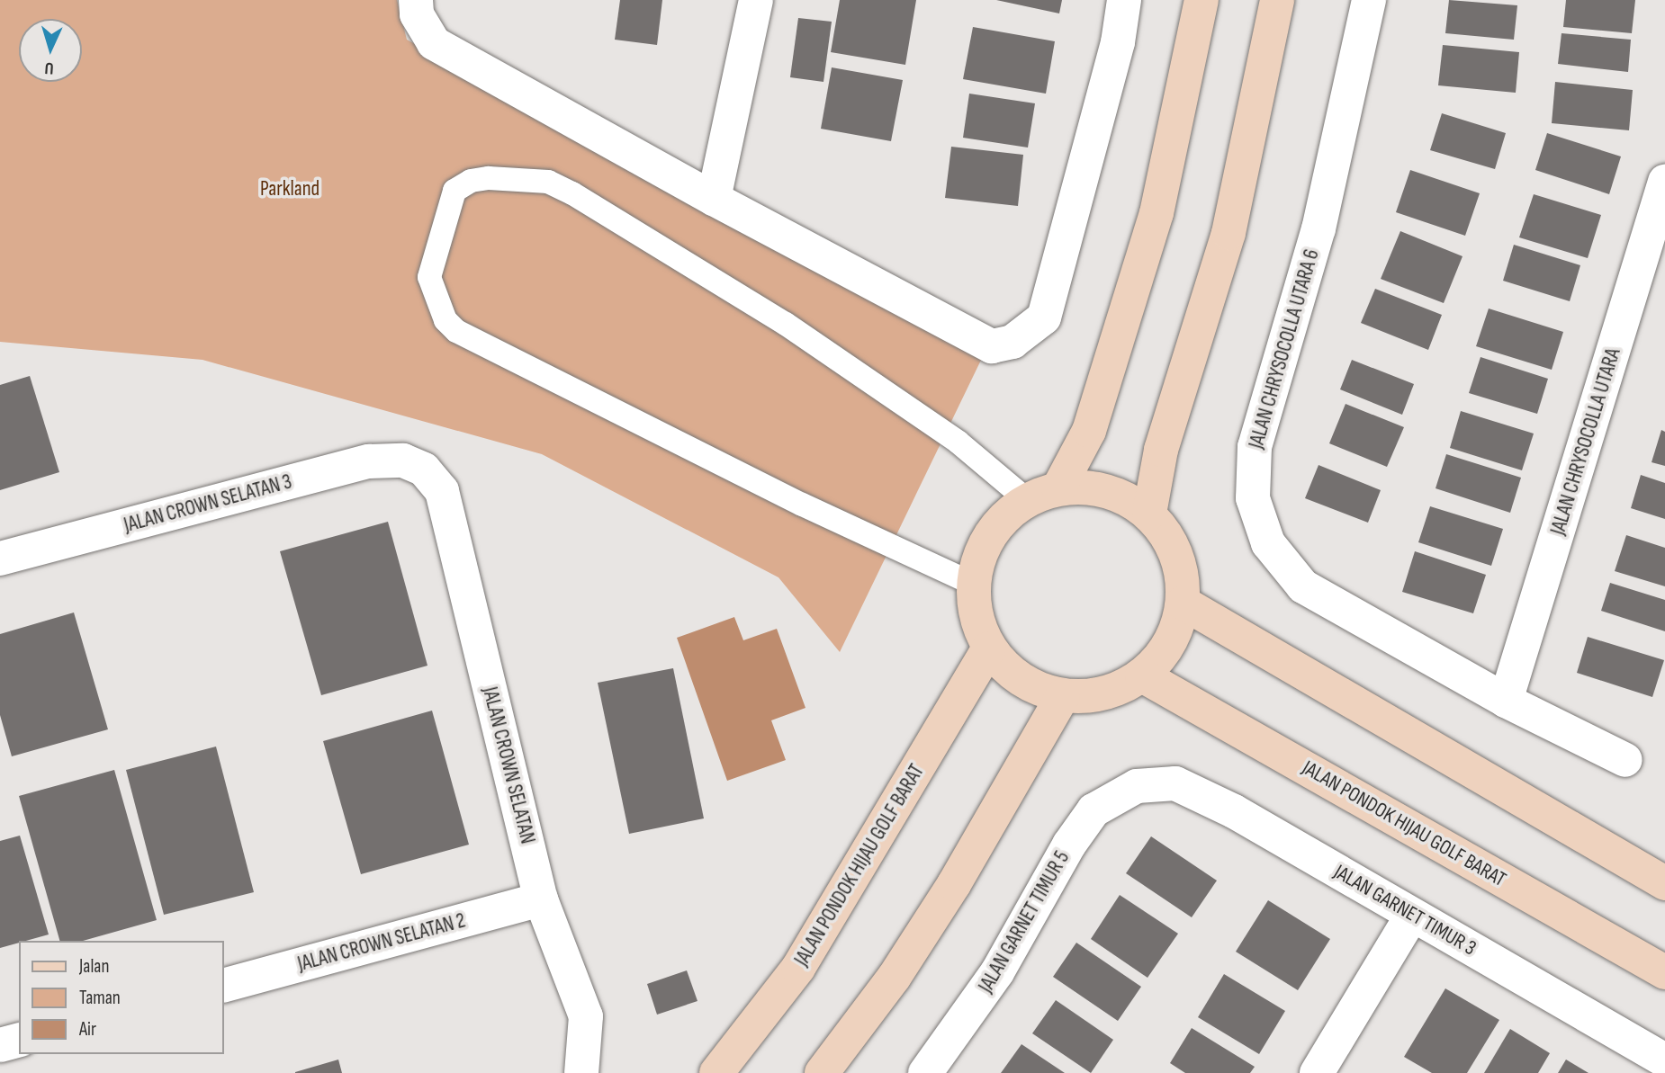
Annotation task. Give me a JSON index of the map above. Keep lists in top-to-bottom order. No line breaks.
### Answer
{"streets":{"street":["JALAN CHRYSOCOLLA UTARA 6","JALAN CHRYSOCOLLA UTARA","JALAN CROWN SELATAN 3","JALAN CROWN SELATAN","JALAN PONDOK HIJAU GOLF BARAT","JALAN GARNET TIMUR 3","JALAN GARNET TIMUR 5","JALAN CROWN SELATAN 2"]},"crossings":[["JALAN CHRYSOCOLLA UTARA 6","JALAN CHRYSOCOLLA UTARA"],["JALAN CROWN SELATAN 3","JALAN CROWN SELATAN"],["JALAN CROWN SELATAN","JALAN CROWN SELATAN 2"],["JALAN GARNET TIMUR 3","JALAN GARNET TIMUR 5"]],"parks":["Parkland"],"legend":["Jalan","Taman","Air"],"north":"bottom"}
